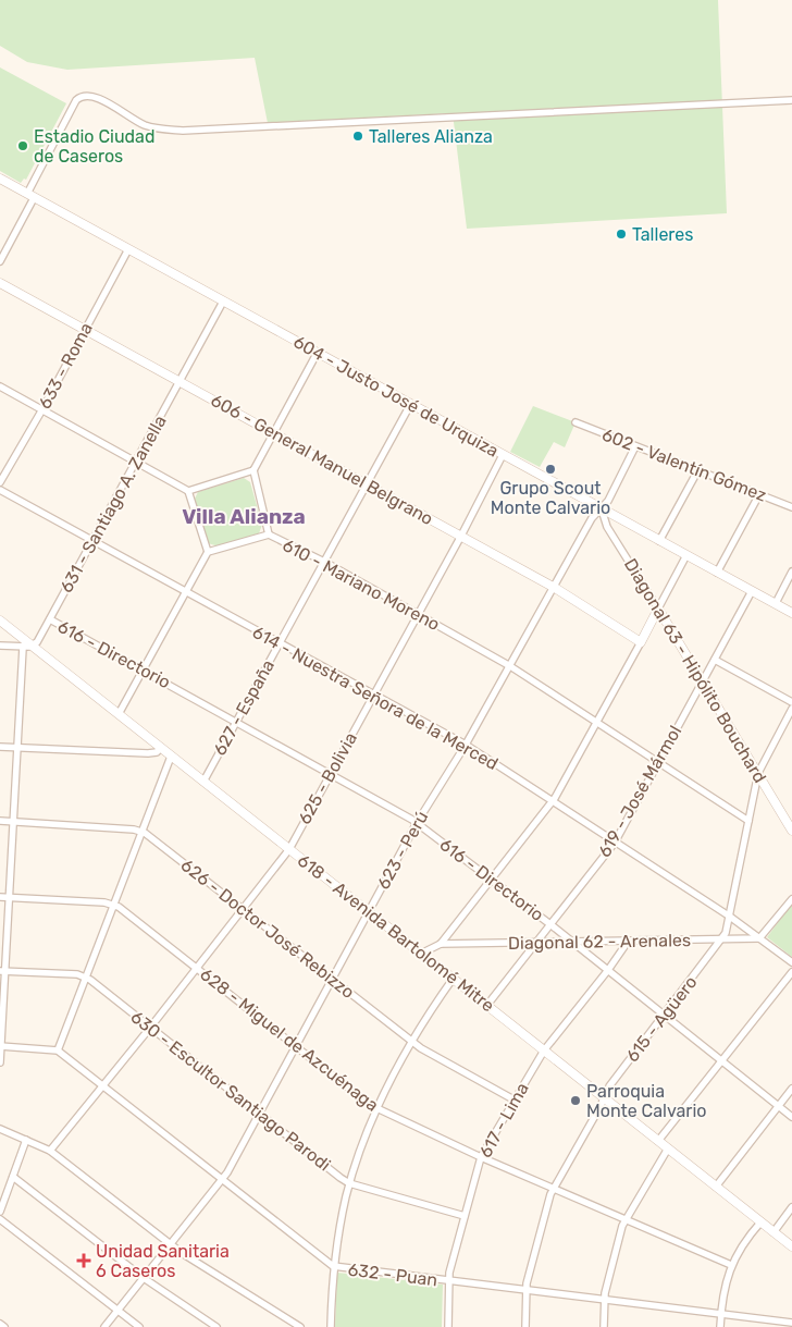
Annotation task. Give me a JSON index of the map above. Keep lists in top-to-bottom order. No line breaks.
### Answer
{"streets":{"main road":["604 - Justo José de Urquiza","606 - General Manuel Belgrano","Diagonal 63 - Hipólito Bouchard","618 - Avenida Bartolomé Mitre"],"street":["633 - Roma","602 - Valentín Gómez","631 - Santiago A. Zanella","610 - Mariano Moreno","616 - Directorio","614 - Nuestra Señora de la Merced","627 - España","625 - Bolivia","619 - José Mármol","623 - Perú","626 - Doctor José Rebizzo","Diagonal 62 - Arenales","615 - Agüero","628 - Miguel de Azcuénaga","630 - Escultor Santiago Parodi","617 - Lima","632 - Puan"]},"crossings":[["633 - Roma","604 - Justo José de Urquiza"],["633 - Roma","606 - General Manuel Belgrano"],["604 - Justo José de Urquiza","631 - Santiago A. Zanella"],["604 - Justo José de Urquiza","Diagonal 63 - Hipólito Bouchard"],["604 - Justo José de Urquiza","627 - España"],["604 - Justo José de Urquiza","625 - Bolivia"],["604 - Justo José de Urquiza","619 - José Mármol"],["604 - Justo José de Urquiza","623 - Perú"],["606 - General Manuel Belgrano","631 - Santiago A. Zanella"],["606 - General Manuel Belgrano","627 - España"],["606 - General Manuel Belgrano","625 - Bolivia"],["606 - General Manuel Belgrano","623 - Perú"],["602 - Valentín Gómez","623 - Perú"],["631 - Santiago A. Zanella","616 - Directorio"],["631 - Santiago A. Zanella","614 - Nuestra Señora de la Merced"],["631 - Santiago A. Zanella","618 - Avenida Bartolomé Mitre"],["610 - Mariano Moreno","627 - España"],["610 - Mariano Moreno","625 - Bolivia"],["610 - Mariano Moreno","619 - José Mármol"],["610 - Mariano Moreno","623 - Perú"],["610 - Mariano Moreno","615 - Agüero"],["616 - Directorio","627 - España"],["616 - Directorio","625 - Bolivia"],["616 - Directorio","619 - José Mármol"],["616 - Directorio","623 - Perú"],["616 - Directorio","Diagonal 62 - Arenales"],["616 - Directorio","615 - Agüero"],["616 - Directorio","617 - Lima"],["Diagonal 63 - Hipólito Bouchard","619 - José Mármol"],["Diagonal 63 - Hipólito Bouchard","623 - Perú"],["Diagonal 63 - Hipólito Bouchard","615 - Agüero"],["614 - Nuestra Señora de la Merced","627 - España"],["614 - Nuestra Señora de la Merced","625 - Bolivia"],["614 - Nuestra Señora de la Merced","619 - José Mármol"],["614 - Nuestra Señora de la Merced","623 - Perú"],["614 - Nuestra Señora de la Merced","Diagonal 62 - Arenales"],["614 - Nuestra Señora de la Merced","615 - Agüero"],["627 - España","618 - Avenida Bartolomé Mitre"],["625 - Bolivia","626 - Doctor José Rebizzo"],["625 - Bolivia","618 - Avenida Bartolomé Mitre"],["625 - Bolivia","628 - Miguel de Azcuénaga"],["625 - Bolivia","630 - Escultor Santiago Parodi"],["625 - Bolivia","632 - Puan"],["619 - José Mármol","618 - Avenida Bartolomé Mitre"],["619 - José Mármol","Diagonal 62 - Arenales"],["623 - Perú","626 - Doctor José Rebizzo"],["623 - Perú","618 - Avenida Bartolomé Mitre"],["623 - Perú","628 - Miguel de Azcuénaga"],["623 - Perú","630 - Escultor Santiago Parodi"],["623 - Perú","632 - Puan"],["626 - Doctor José Rebizzo","617 - Lima"],["618 - Avenida Bartolomé Mitre","615 - Agüero"],["618 - Avenida Bartolomé Mitre","617 - Lima"],["Diagonal 62 - Arenales","615 - Agüero"],["Diagonal 62 - Arenales","617 - Lima"],["615 - Agüero","628 - Miguel de Azcuénaga"],["615 - Agüero","632 - Puan"],["628 - Miguel de Azcuénaga","617 - Lima"],["630 - Escultor Santiago Parodi","617 - Lima"],["617 - Lima","632 - Puan"]],"districts":["Villa Alianza"],"places":{"other":["Talleres Alianza","Estadio Ciudad de Caseros","Talleres","Grupo Scout Monte Calvario","Parroquia Monte Calvario"],"health":["Unidad Sanitaria 6 Caseros"]}}
